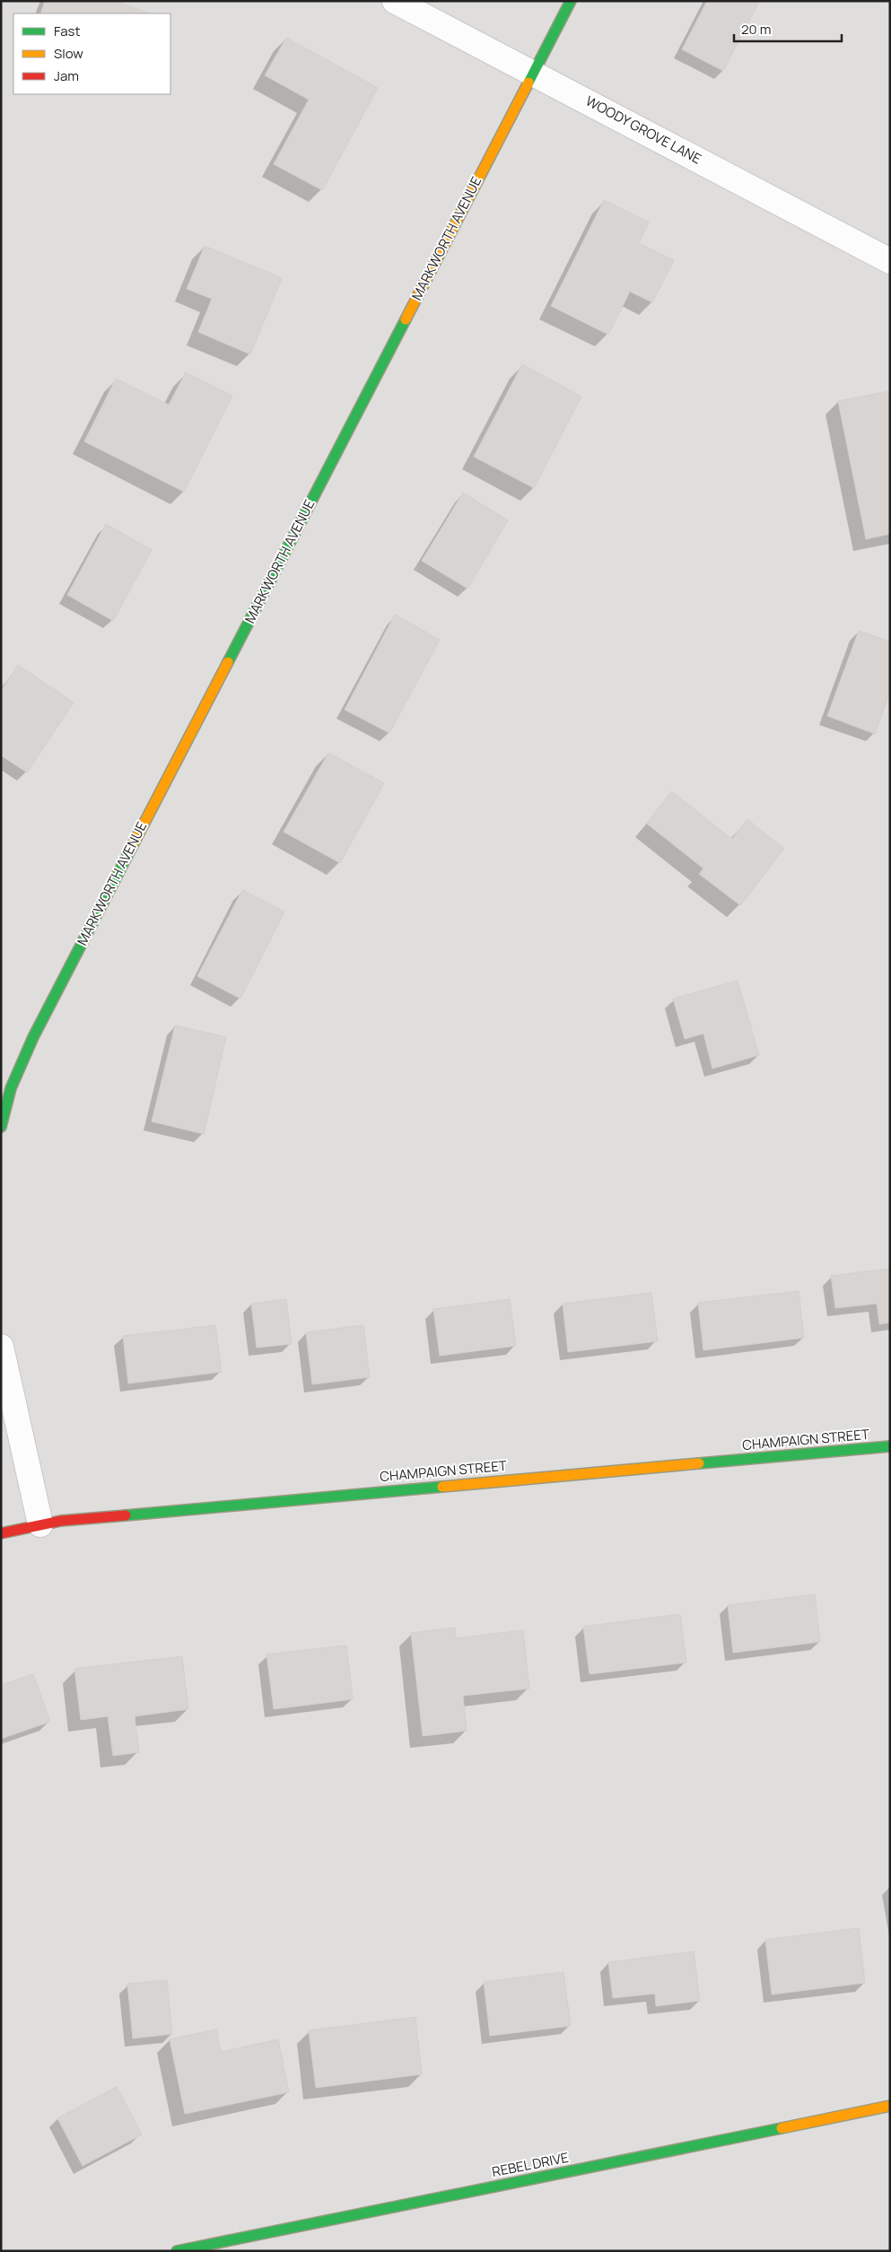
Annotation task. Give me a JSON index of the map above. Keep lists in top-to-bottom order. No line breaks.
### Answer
{"streets":{"street":["WOODY GROVE LANE","MARKWORTH AVENUE","CHAMPAIGN STREET","REBEL DRIVE"]},"crossings":[["WOODY GROVE LANE","MARKWORTH AVENUE"]],"legend":["Fast","Slow","Jam"],"scale_bar":"20 m"}
